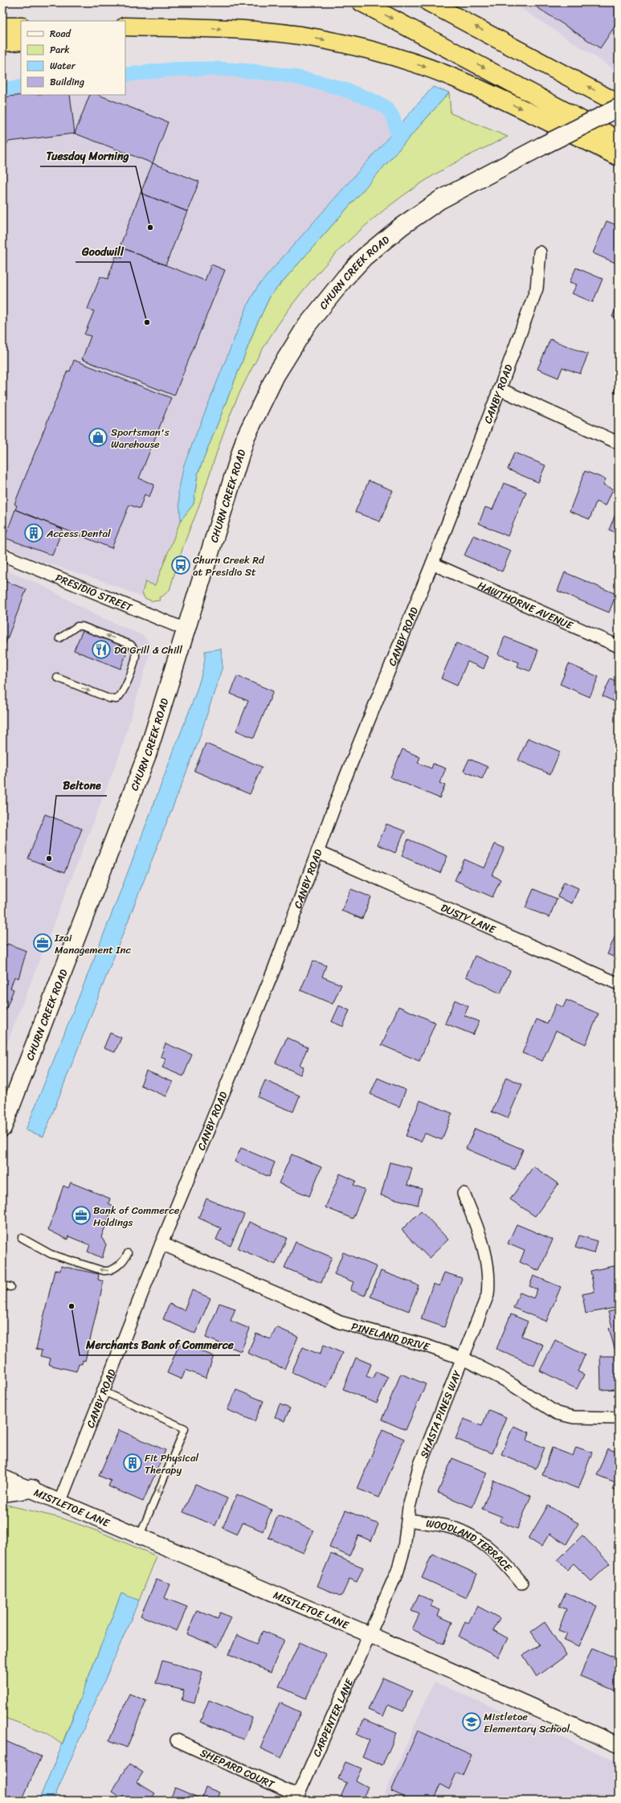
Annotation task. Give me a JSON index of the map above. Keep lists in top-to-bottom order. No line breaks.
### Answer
{"streets":{"main road":["CHURN CREEK ROAD"],"street":["CANBY ROAD","PRESIDIO STREET","HAWTHORNE AVENUE","DUSTY LANE","PINELAND DRIVE","SHASTA PINES WAY","MISTLETOE LANE","WOODLAND TERRACE","CARPENTER LANE","SHEPARD COURT"]},"crossings":[["CHURN CREEK ROAD","PRESIDIO STREET"],["CANBY ROAD","HAWTHORNE AVENUE"],["CANBY ROAD","DUSTY LANE"],["CANBY ROAD","PINELAND DRIVE"],["CANBY ROAD","MISTLETOE LANE"],["PINELAND DRIVE","SHASTA PINES WAY"],["SHASTA PINES WAY","MISTLETOE LANE"],["SHASTA PINES WAY","WOODLAND TERRACE"],["SHASTA PINES WAY","CARPENTER LANE"],["MISTLETOE LANE","CARPENTER LANE"],["CARPENTER LANE","SHEPARD COURT"]],"places":{"other":["Tuesday Morning","Goodwill","Beltone","Merchants Bank of Commerce"],"shop":["Sportsman's Warehouse"],"building":["Access Dental","Fit Physical Therapy"],"bus stop":["Churn Creek Rd at Presidio St"],"restaurant":["DQ Grill & Chill"],"office":["Izai Management Inc","Bank of Commerce Holdings"],"school or university":["Mistletoe Elementary School"]},"legend":["Road","Park","Water","Building"]}
